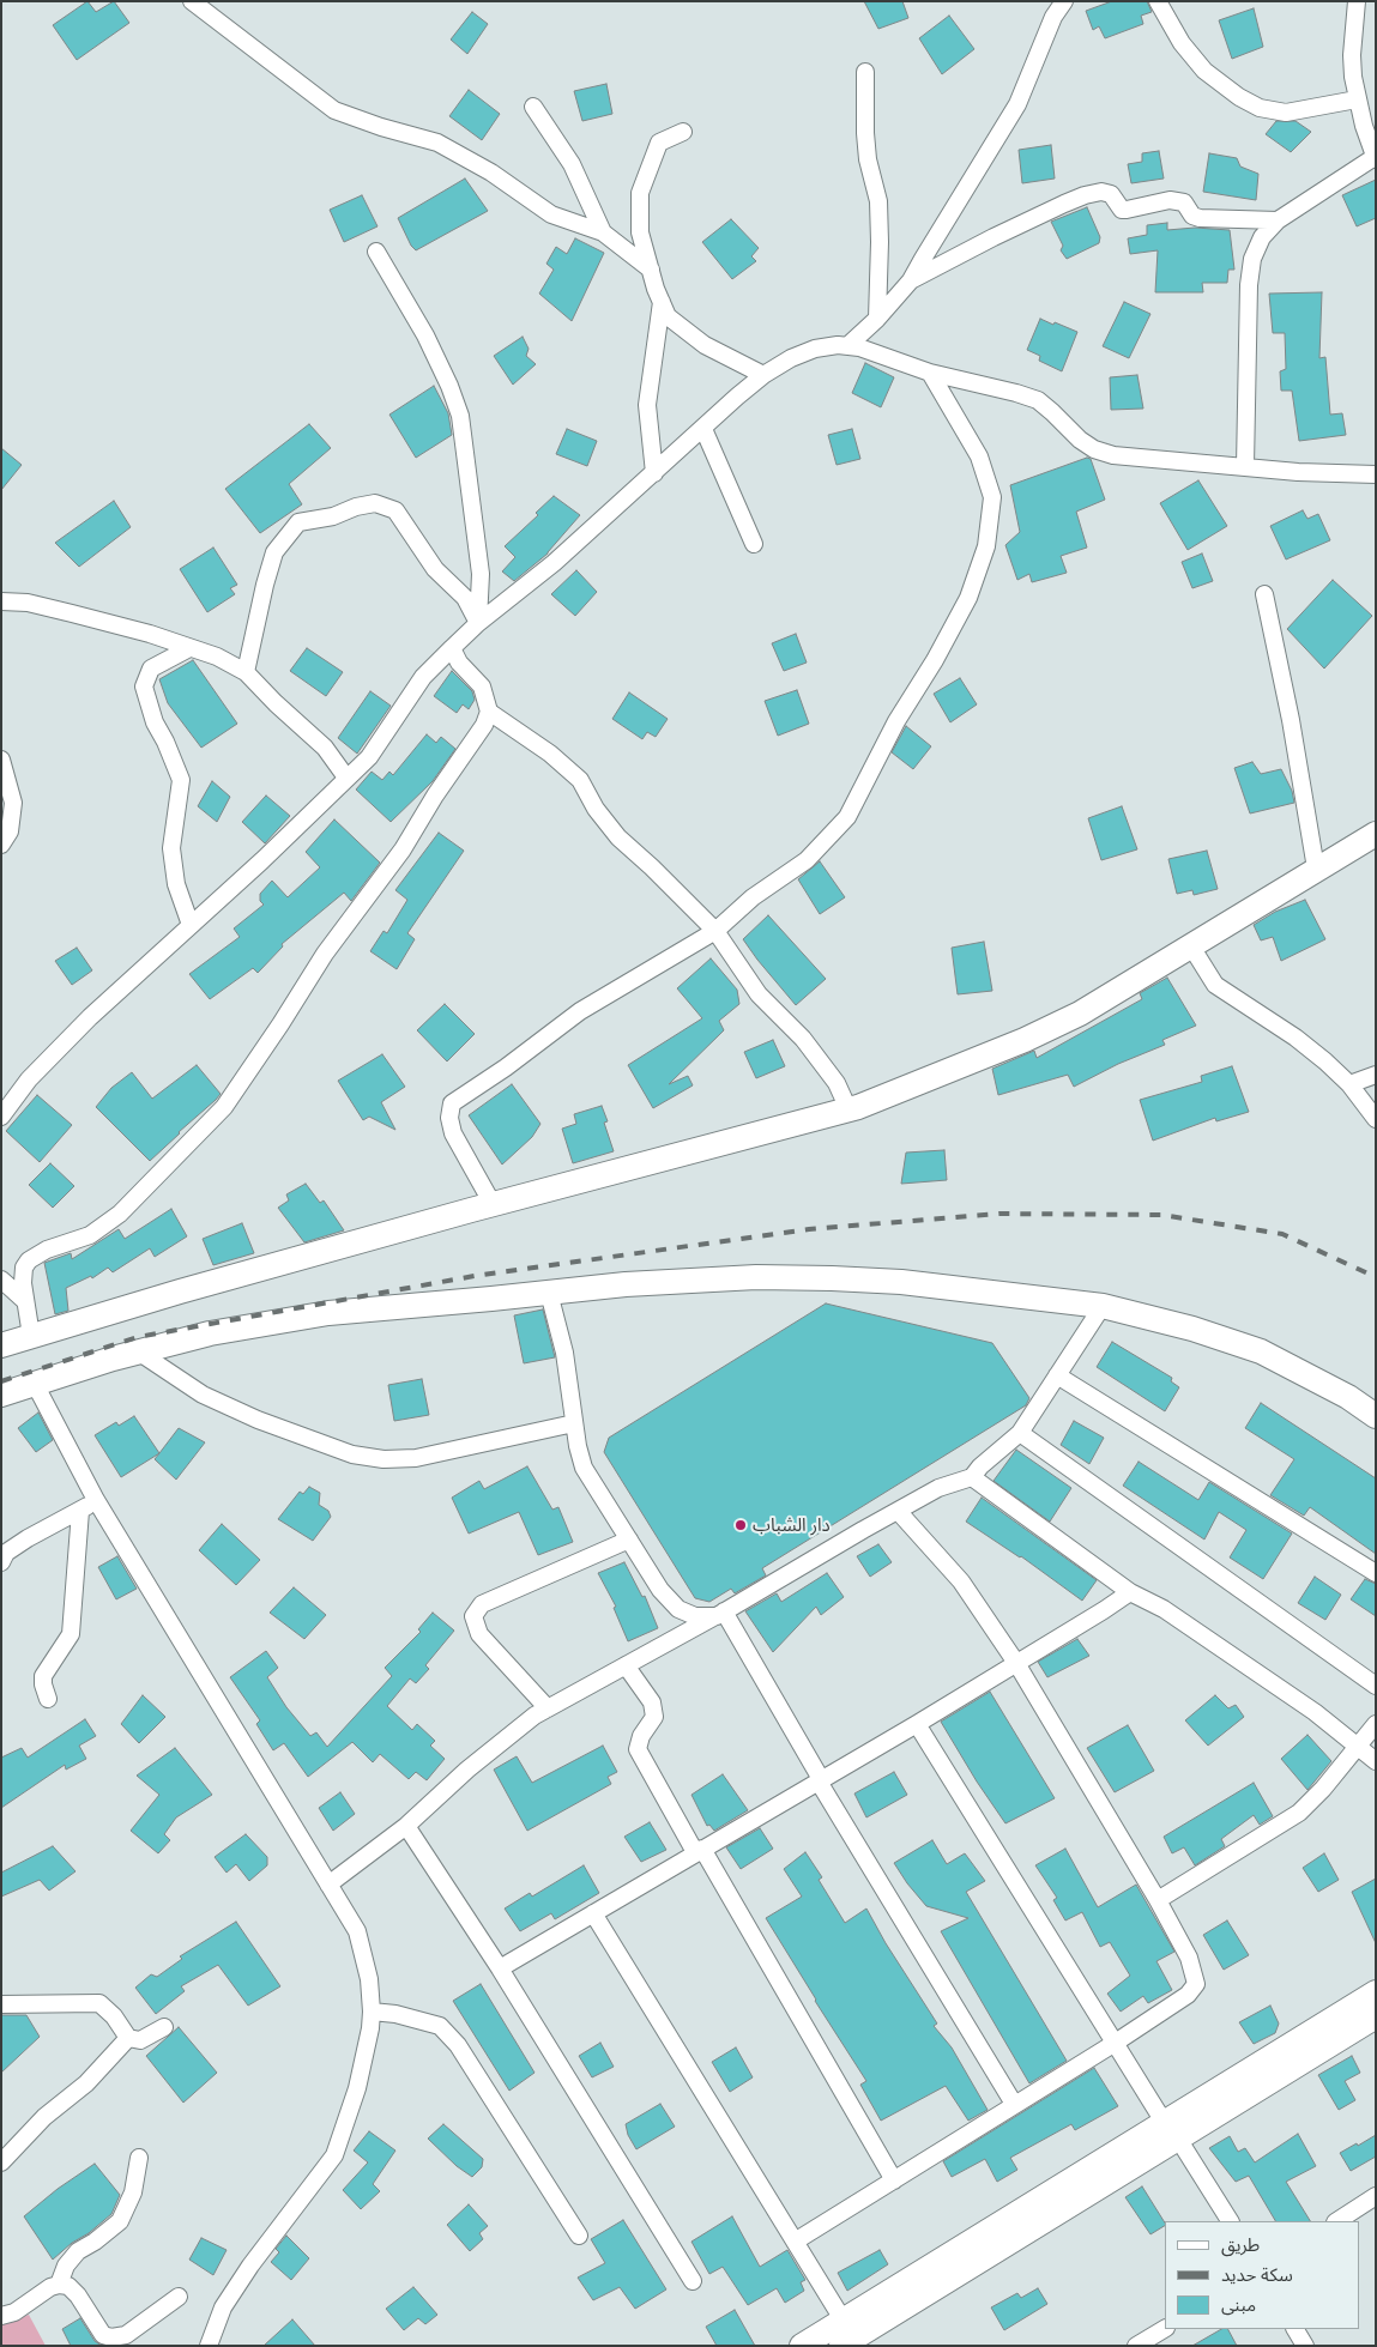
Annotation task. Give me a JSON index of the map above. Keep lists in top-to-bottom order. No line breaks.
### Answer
{"places":["دار الشباب"],"legend":["طريق","سكة حديد","مبنى"]}
